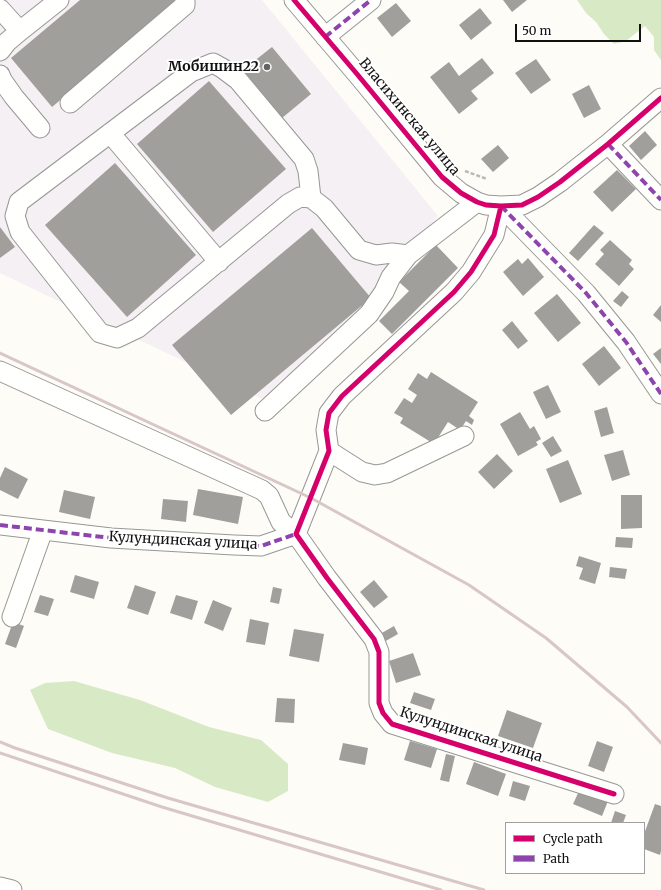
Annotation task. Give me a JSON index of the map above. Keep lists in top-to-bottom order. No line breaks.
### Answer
{"streets":{"street":["Власихинская улица","Кулундинская улица"]},"places":["Мобишин22"],"legend":["Cycle path","Path"],"scale_bar":"50 m"}
